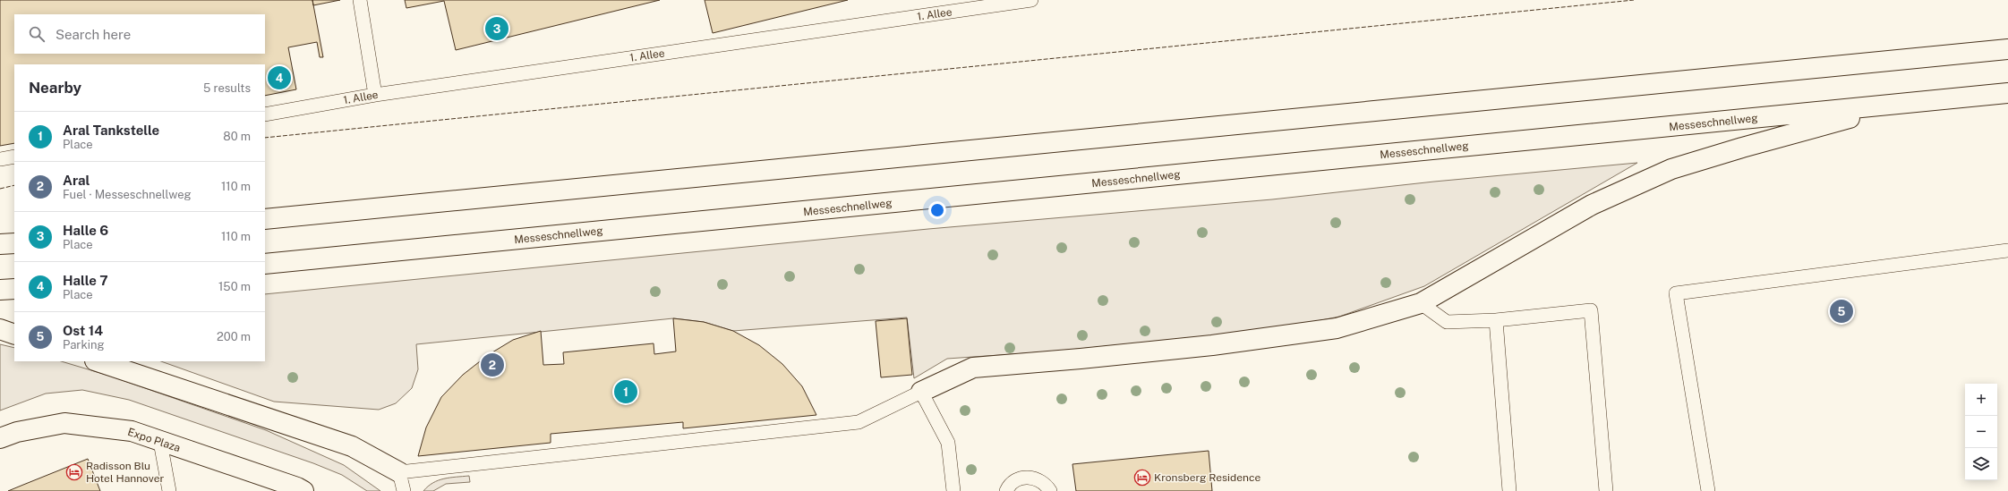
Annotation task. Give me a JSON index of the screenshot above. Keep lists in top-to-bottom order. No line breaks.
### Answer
{"streets":{"main road":["Messeschnellweg","Expo Plaza"],"lane":["1. Allee"]},"places":{"hotel":["Radisson Blu Hotel Hannover","Kronsberg Residence"]},"page":{"search":"Search here","pins":["3","4","5","2","1"],"heading":["Nearby","5 results"],"list":[{"mark":"1","name":"Aral Tankstelle","note":"Place","value":"80 m"},{"mark":"2","name":"Aral","note":"Fuel · Messeschnellweg","value":"110 m"},{"mark":"3","name":"Halle 6","note":"Place","value":"110 m"},{"mark":"4","name":"Halle 7","note":"Place","value":"150 m"},{"mark":"5","name":"Ost 14","note":"Parking","value":"200 m"}],"map_buttons":["+","−"]}}
